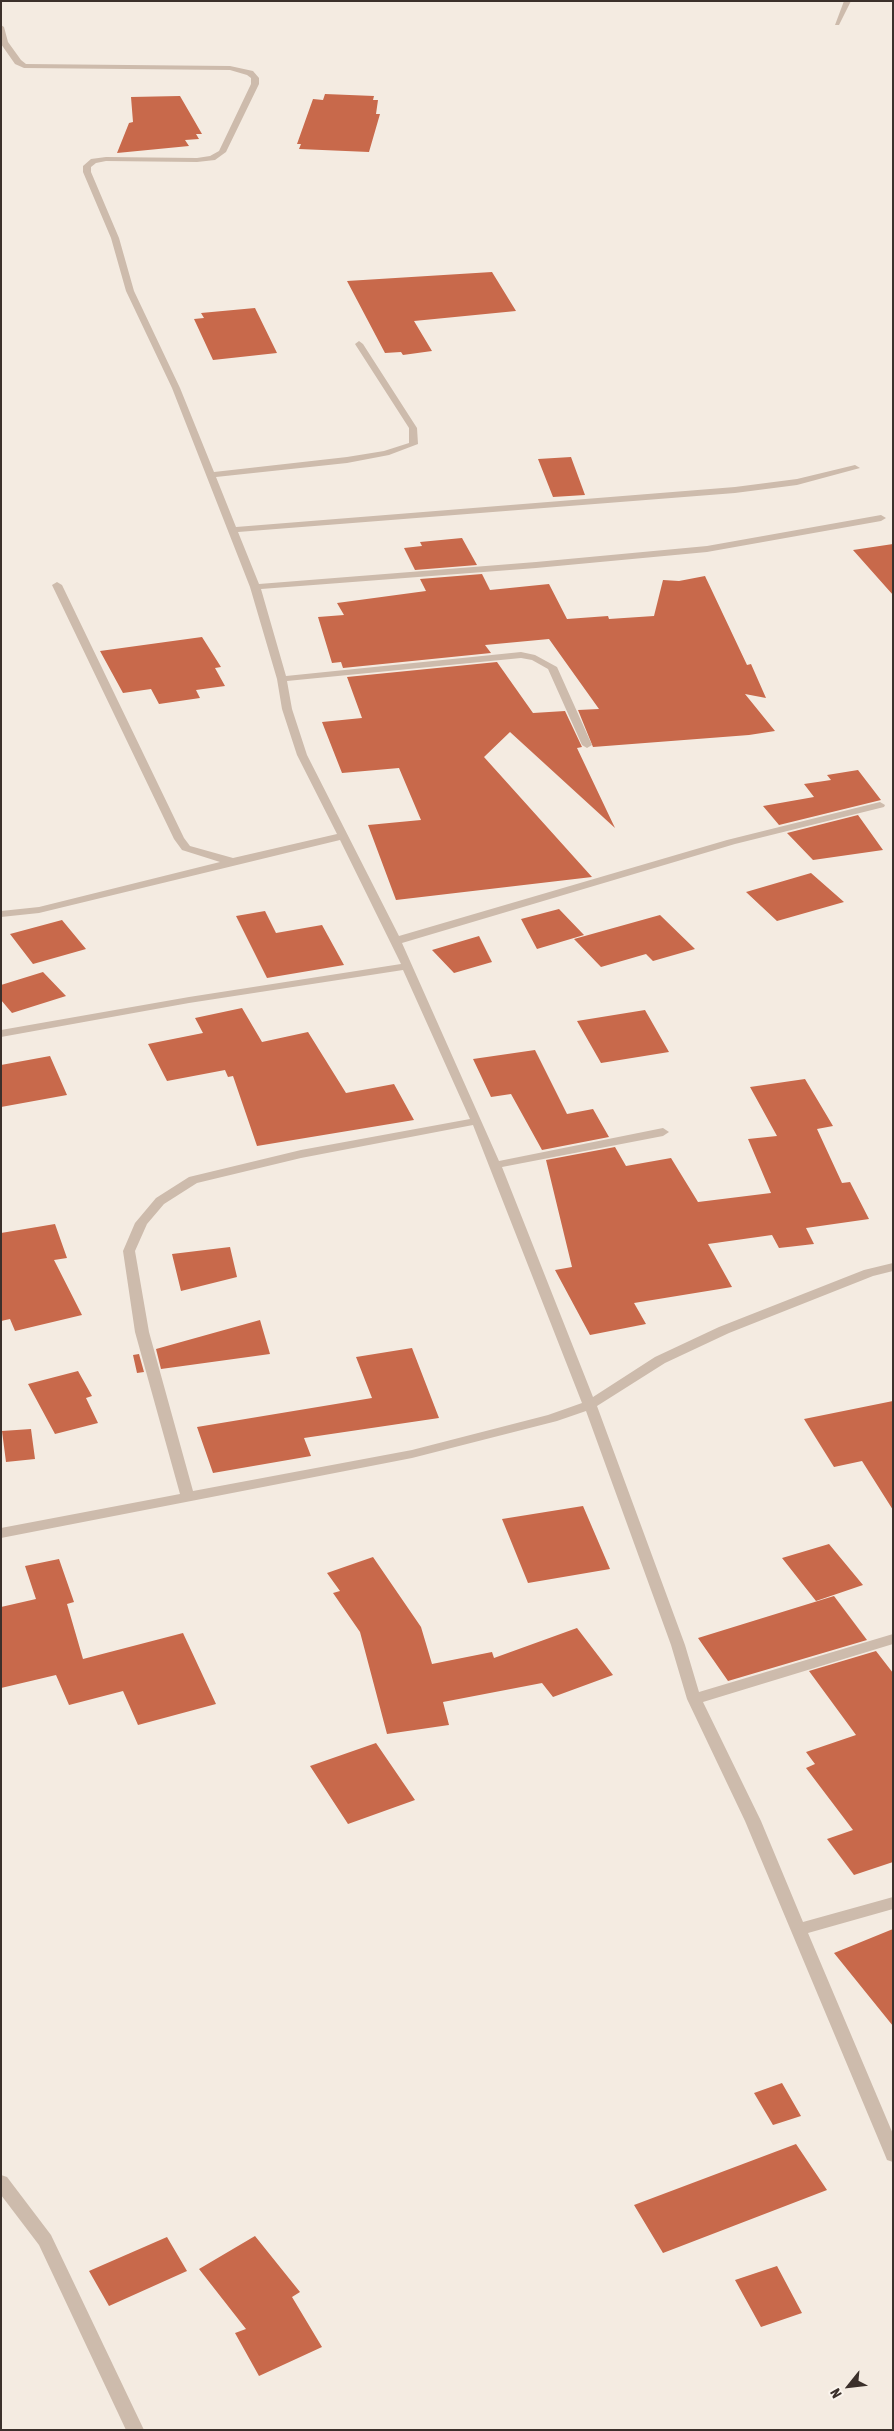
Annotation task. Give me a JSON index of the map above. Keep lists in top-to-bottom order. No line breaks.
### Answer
{"north":"bottom left"}
